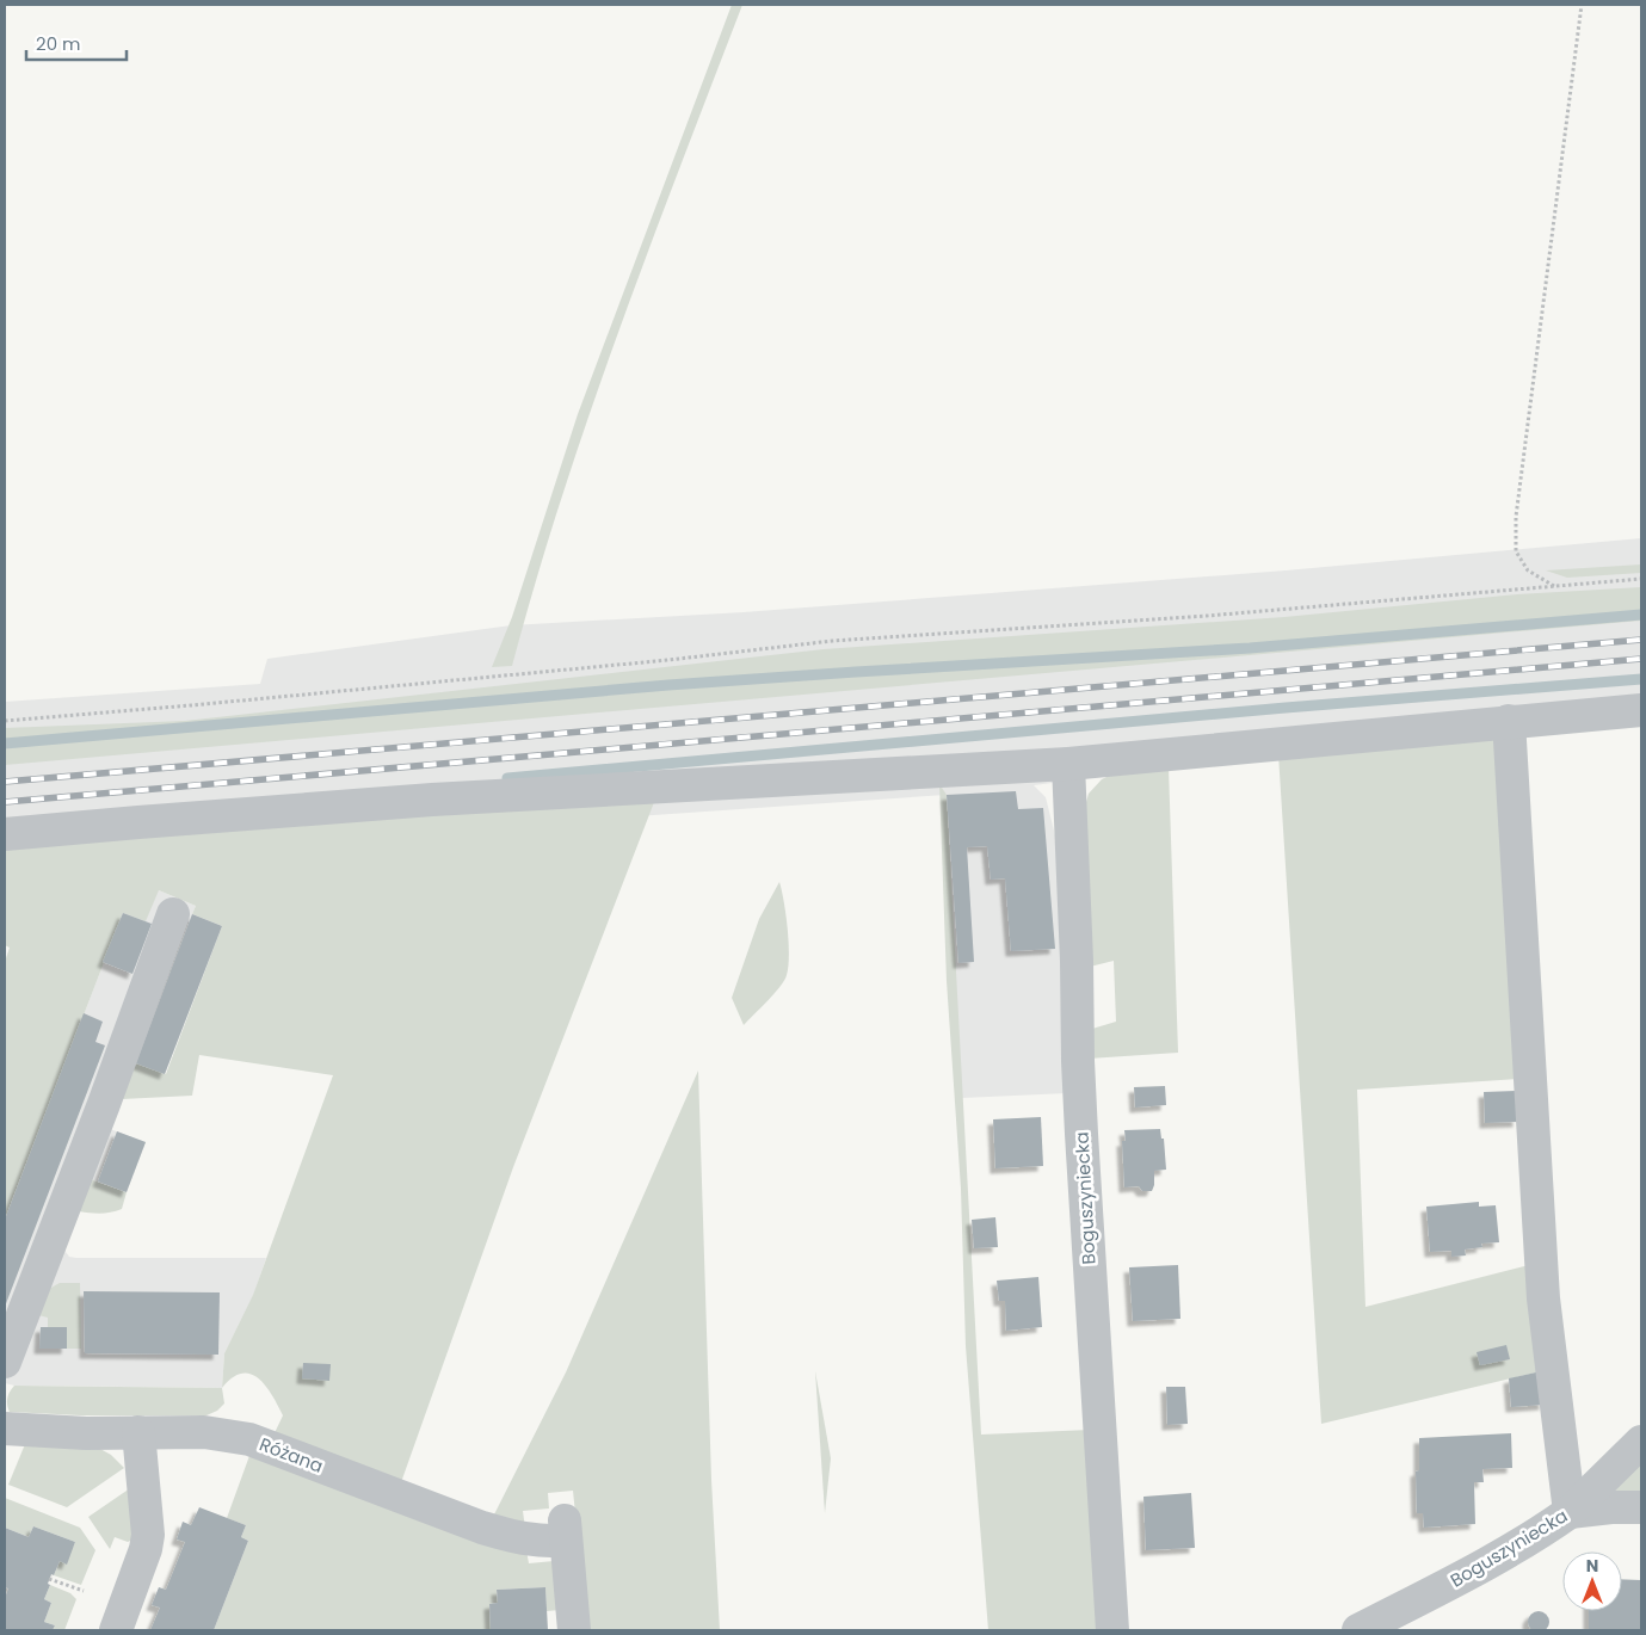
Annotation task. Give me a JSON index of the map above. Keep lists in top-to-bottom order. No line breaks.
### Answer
{"streets":{"street":["Boguszyniecka","Różana"]},"scale_bar":"20 m","north":"top"}
